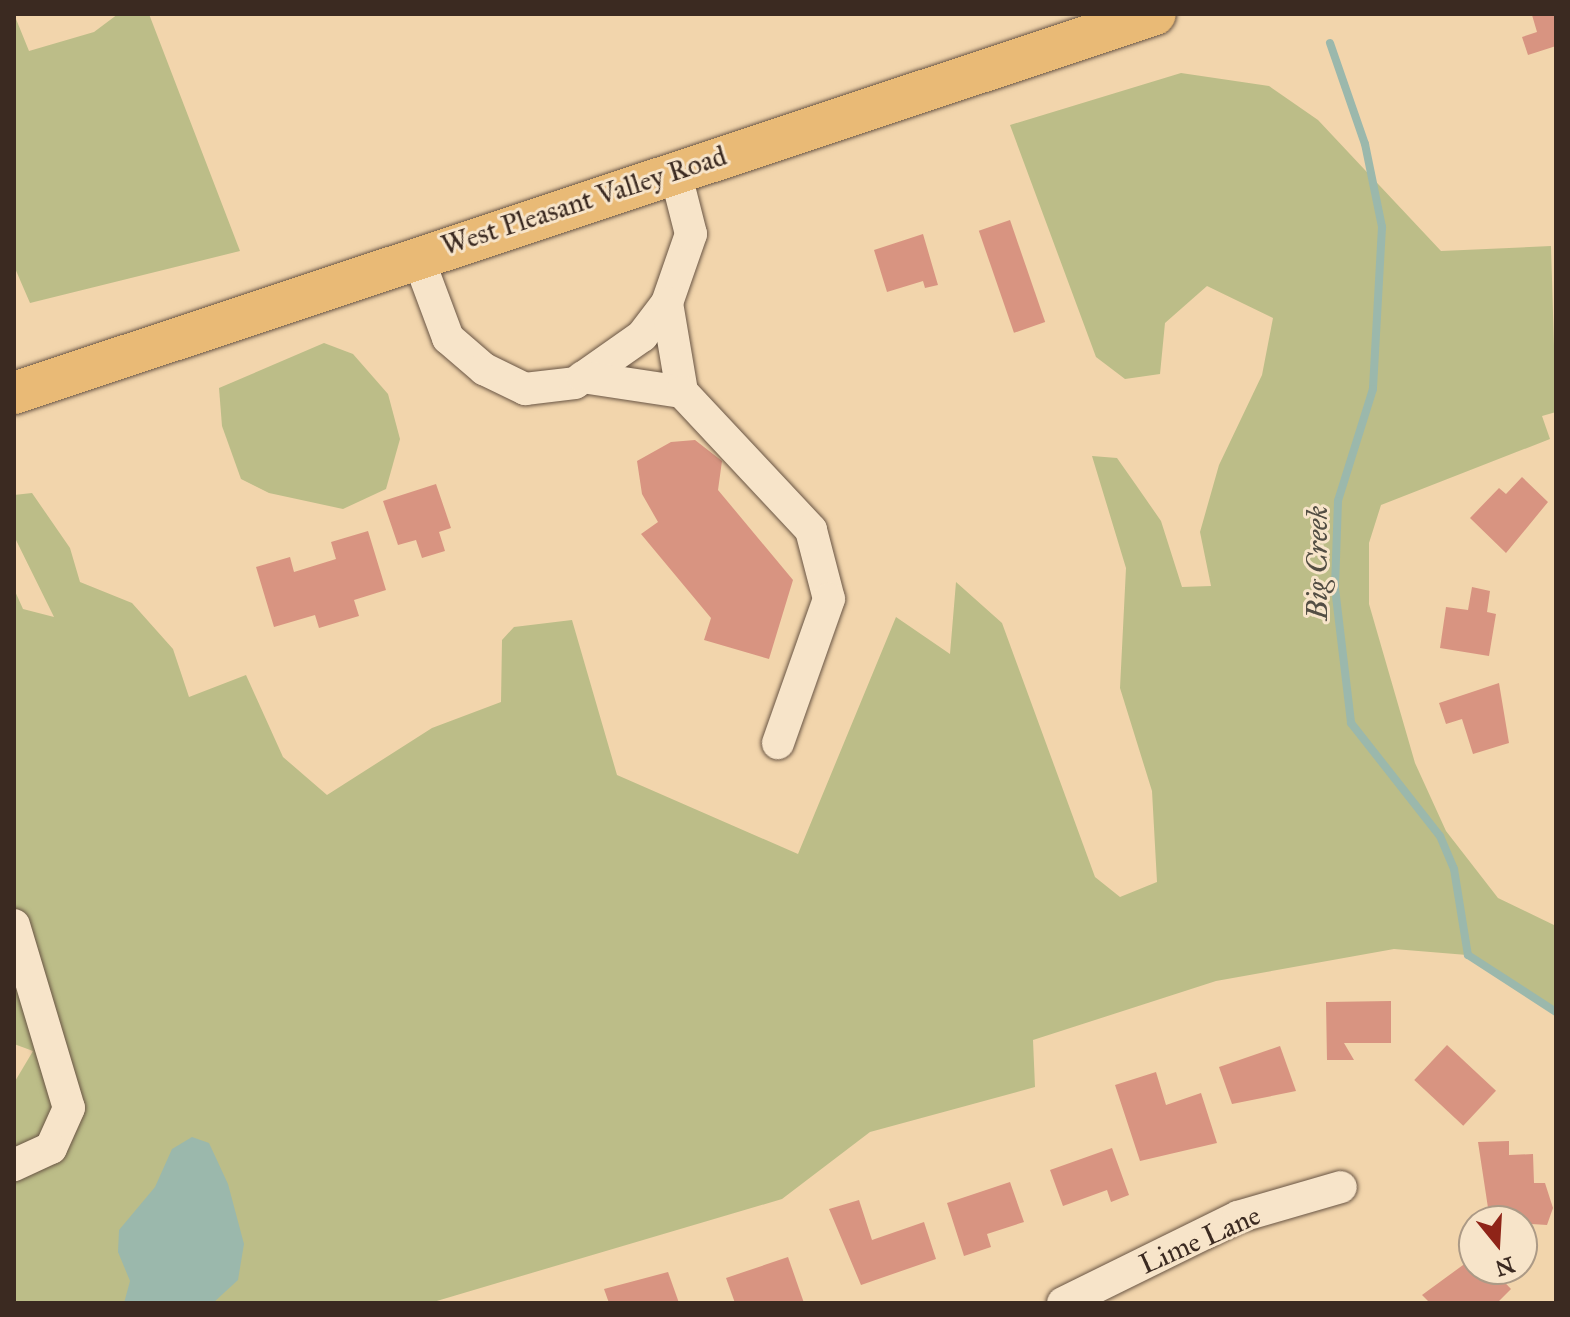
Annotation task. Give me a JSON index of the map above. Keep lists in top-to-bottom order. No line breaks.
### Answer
{"streets":{"main road":["West Pleasant Valley Road"],"street":["Lime Lane"]},"water":["Big Creek"],"north":"bottom"}
